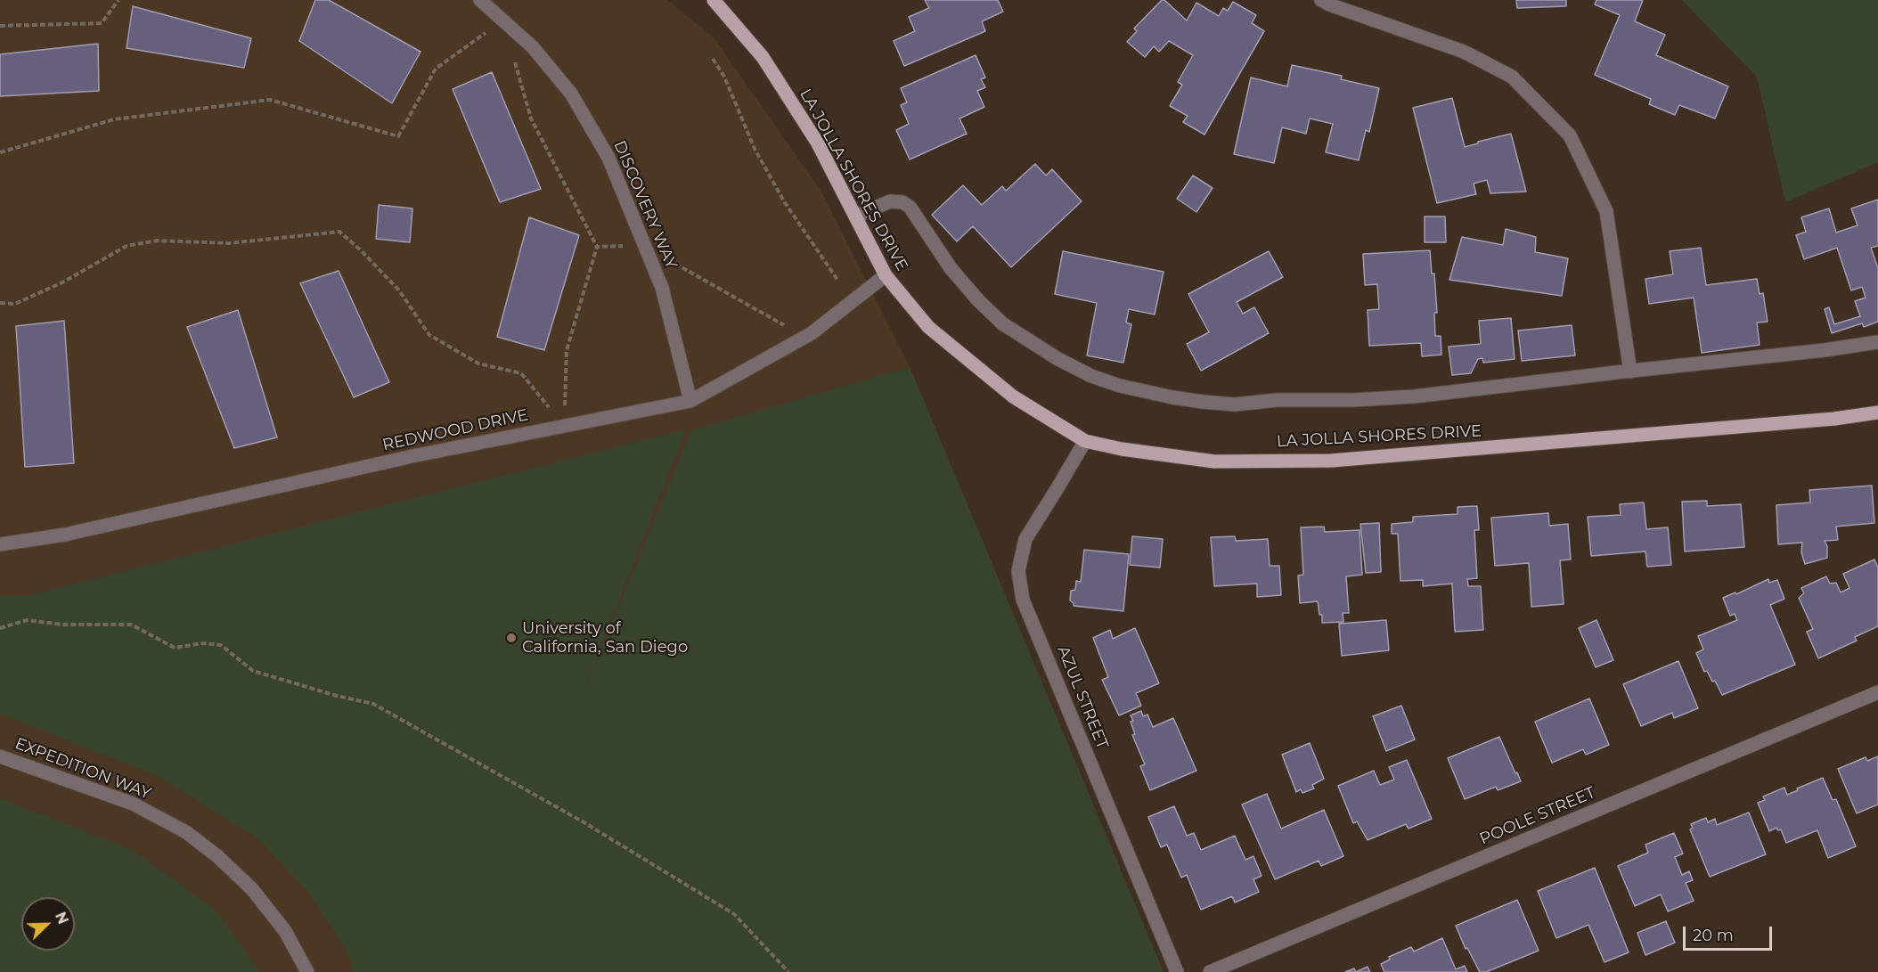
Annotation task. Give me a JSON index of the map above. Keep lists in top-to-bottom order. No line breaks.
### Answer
{"streets":{"main road":["LA JOLLA SHORES DRIVE"],"street":["DISCOVERY WAY","REDWOOD DRIVE","AZUL STREET","EXPEDITION WAY","POOLE STREET"]},"crossings":[["LA JOLLA SHORES DRIVE","REDWOOD DRIVE"],["LA JOLLA SHORES DRIVE","AZUL STREET"],["DISCOVERY WAY","REDWOOD DRIVE"]],"places":["University of California, San Diego"],"scale_bar":"20 m","north":"top right"}
